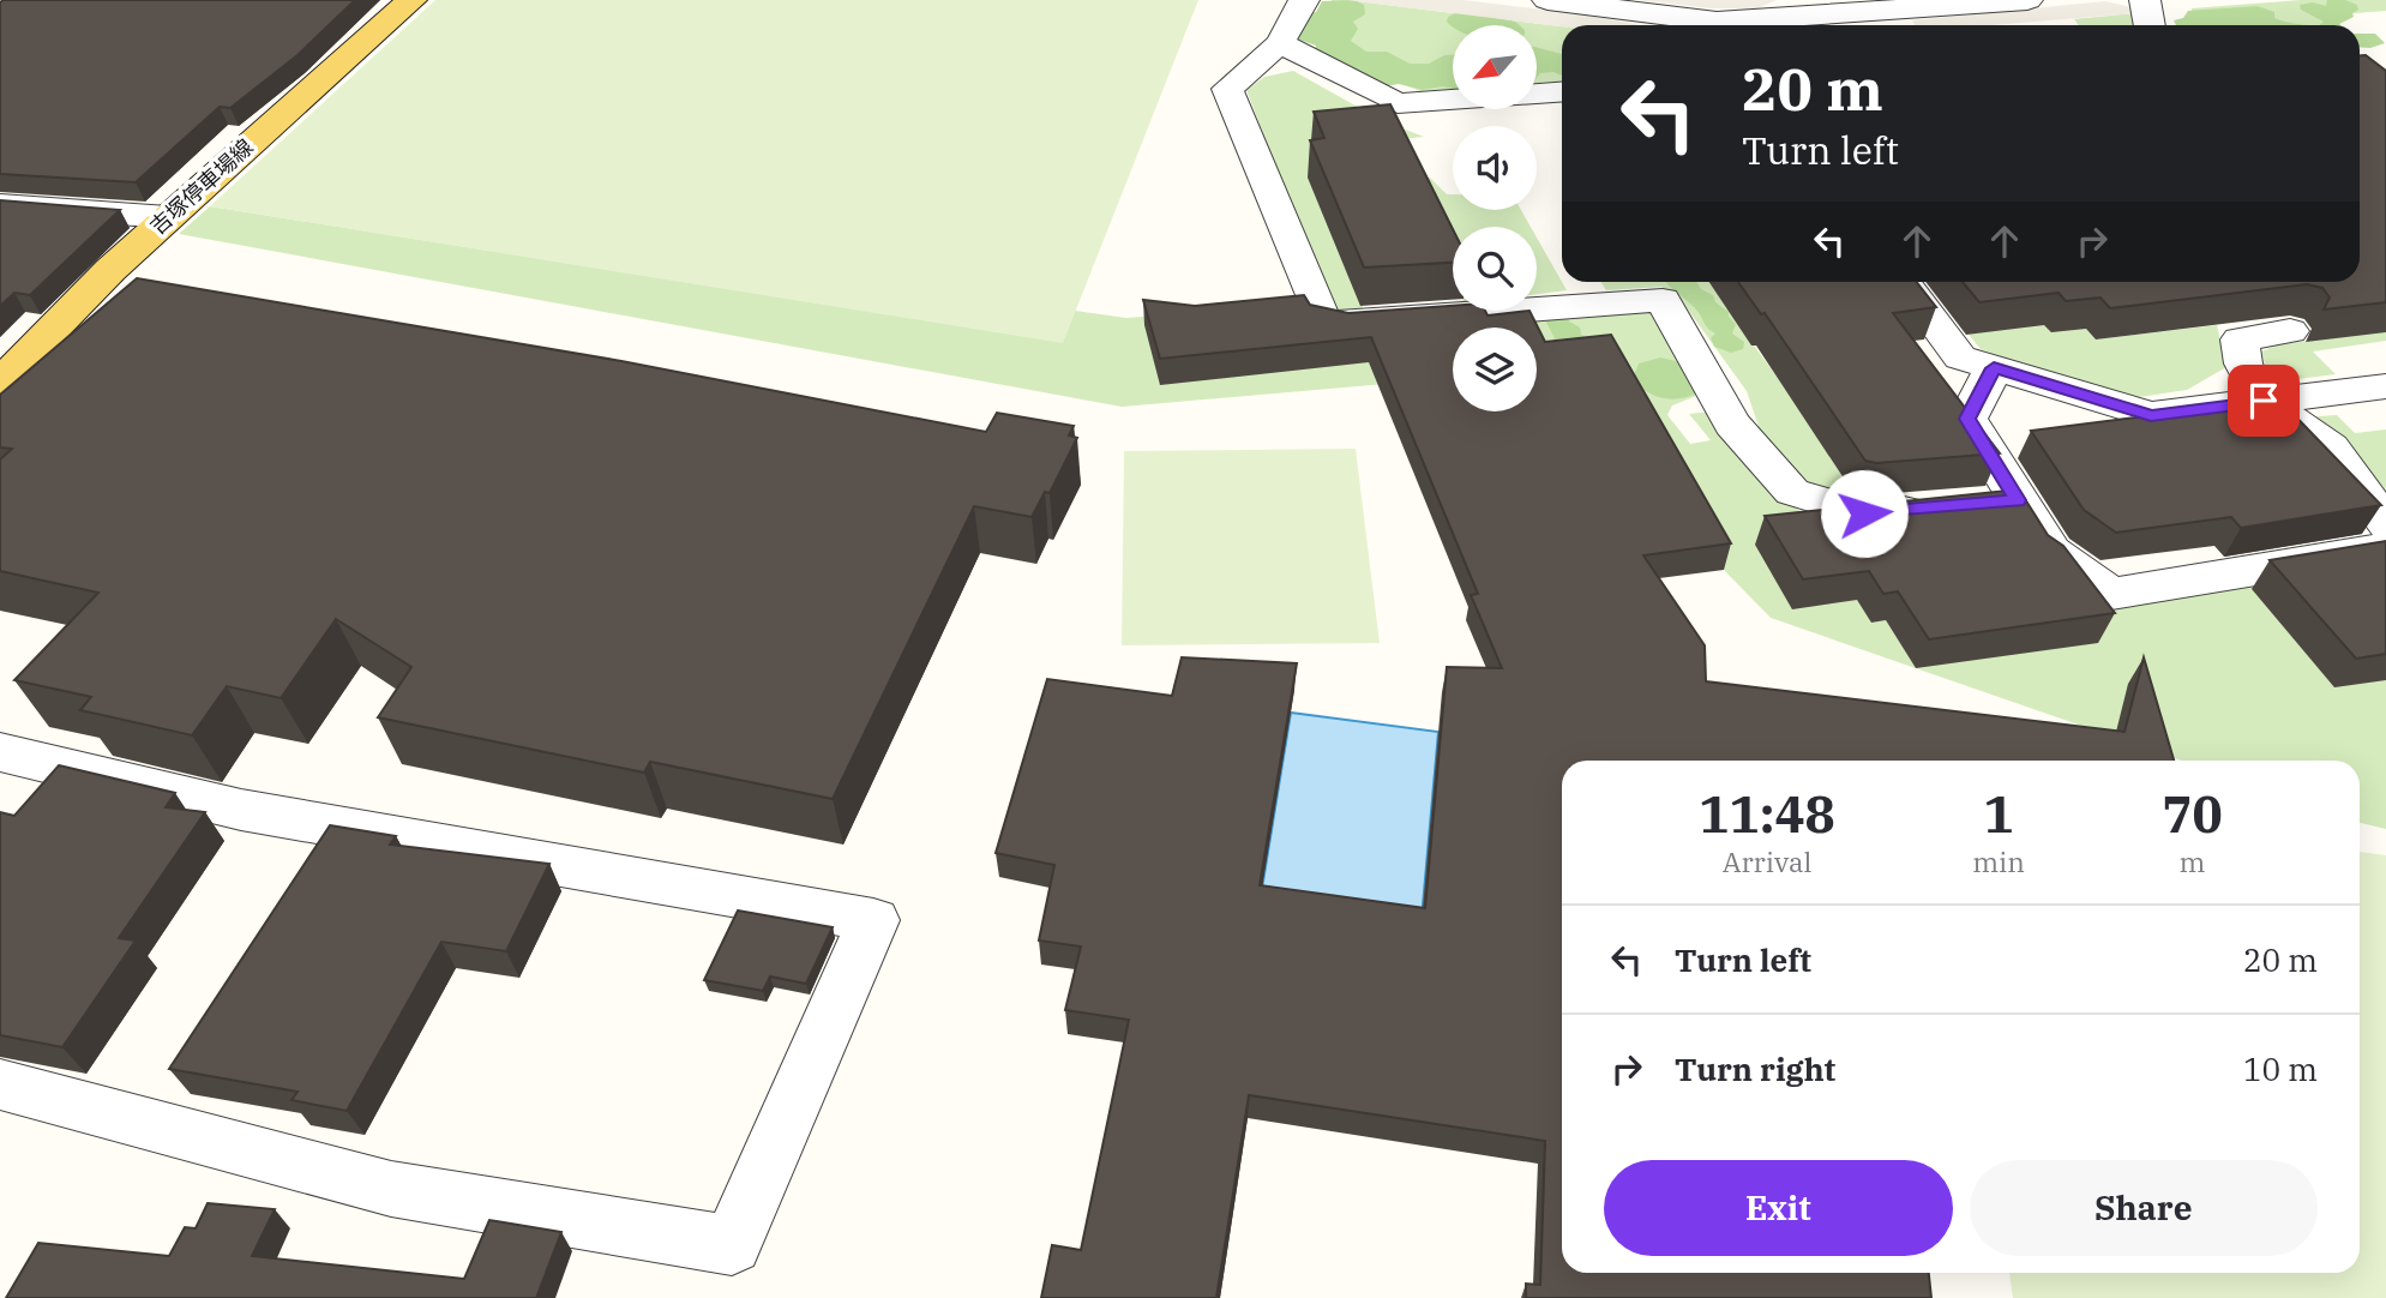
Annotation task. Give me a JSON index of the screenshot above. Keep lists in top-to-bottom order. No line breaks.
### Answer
{"streets":{"main road":["吉塚停車場線"]},"north":"bottom left","page":{"turn":["20 m","Turn left"],"eta":["11:48","Arrival","1","min","70","m"],"list":[{"name":"Turn left","value":"20 m"},{"name":"Turn right","value":"10 m"}],"buttons":["Exit","Share"]}}
